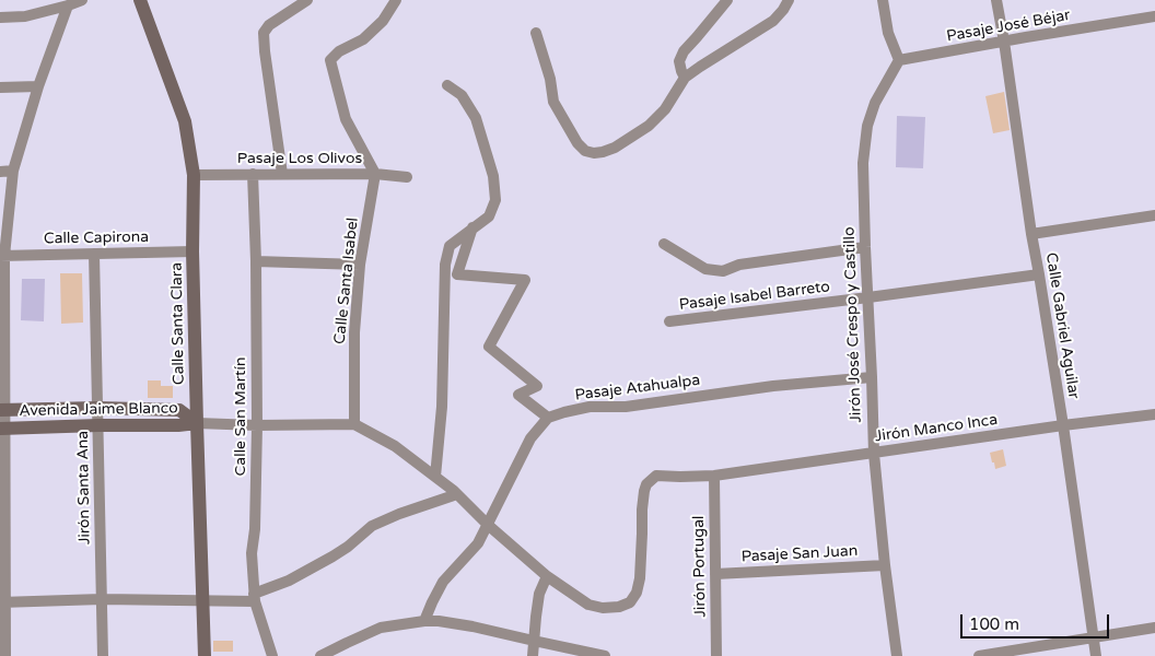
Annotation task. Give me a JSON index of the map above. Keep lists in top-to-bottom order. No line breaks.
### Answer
{"streets":{"main road":["Calle Santa Clara","Avenida Jaime Blanco"],"street":["Pasaje José Béjar","Pasaje Los Olivos","Calle Capirona","Calle Santa Isabel","Pasaje Isabel Barreto","Jirón José Crespo y Castillo","Calle Gabriel Aguilar","Pasaje Atahualpa","Calle San Martín","Jirón Manco Inca","Jirón Santa Ana","Pasaje San Juan","Jirón Portugal"]},"crossings":[["Pasaje José Béjar","Jirón José Crespo y Castillo"],["Pasaje José Béjar","Calle Gabriel Aguilar"],["Pasaje Los Olivos","Calle Santa Isabel"],["Pasaje Los Olivos","Calle Santa Clara"],["Pasaje Los Olivos","Calle San Martín"],["Calle Capirona","Calle Santa Clara"],["Calle Capirona","Jirón Santa Ana"],["Calle Santa Isabel","Avenida Jaime Blanco"],["Pasaje Isabel Barreto","Jirón José Crespo y Castillo"],["Pasaje Isabel Barreto","Calle Gabriel Aguilar"],["Calle Santa Clara","Avenida Jaime Blanco"],["Jirón José Crespo y Castillo","Pasaje Atahualpa"],["Jirón José Crespo y Castillo","Jirón Manco Inca"],["Jirón José Crespo y Castillo","Pasaje San Juan"],["Calle Gabriel Aguilar","Jirón Manco Inca"],["Avenida Jaime Blanco","Calle San Martín"],["Avenida Jaime Blanco","Jirón Manco Inca"],["Avenida Jaime Blanco","Jirón Santa Ana"],["Jirón Manco Inca","Jirón Portugal"],["Pasaje San Juan","Jirón Portugal"]],"scale_bar":"100 m"}
